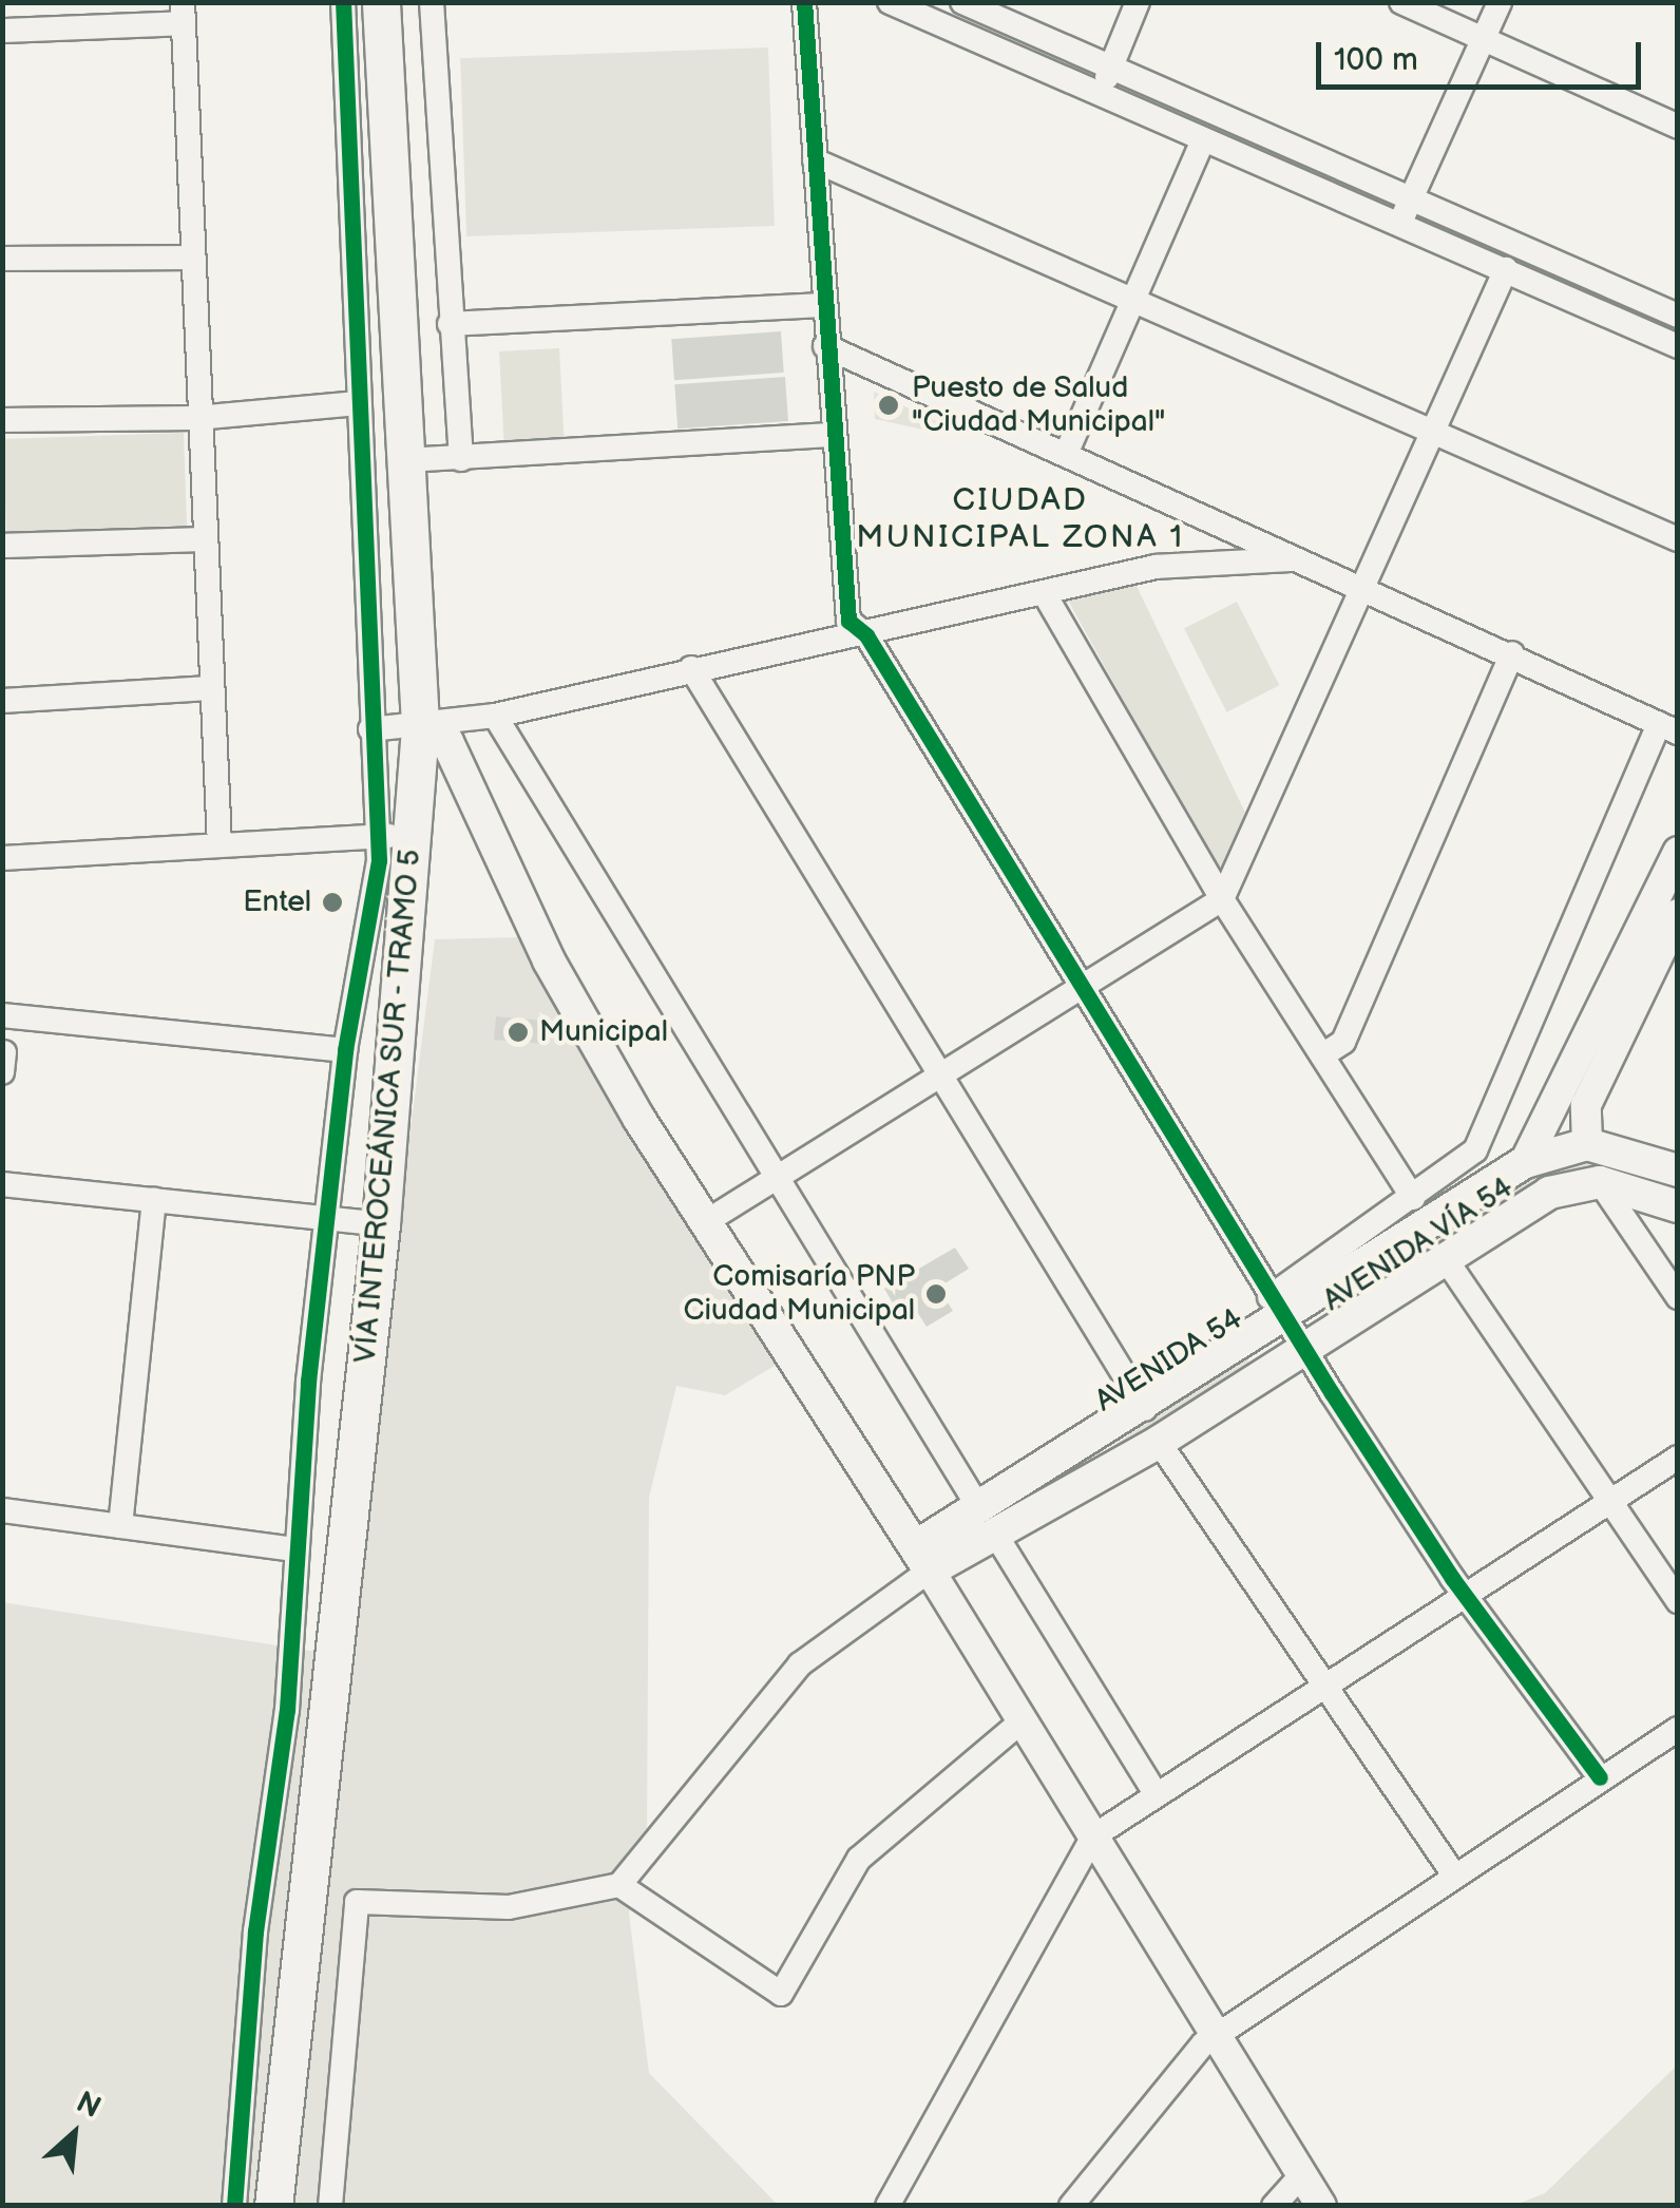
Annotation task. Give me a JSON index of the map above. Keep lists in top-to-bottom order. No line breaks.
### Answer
{"streets":{"highway":["VÍA INTEROCEÁNICA SUR - TRAMO 5"],"main road":["AVENIDA VÍA 54","AVENIDA 54"]},"crossings":[["AVENIDA VÍA 54","AVENIDA 54"]],"districts":["CIUDAD MUNICIPAL ZONA 1"],"places":["Puesto de Salud \"Ciudad Municipal\"","Entel","Municipal","Comisaría PNP Ciudad Municipal"],"scale_bar":"100 m","north":"top right"}
